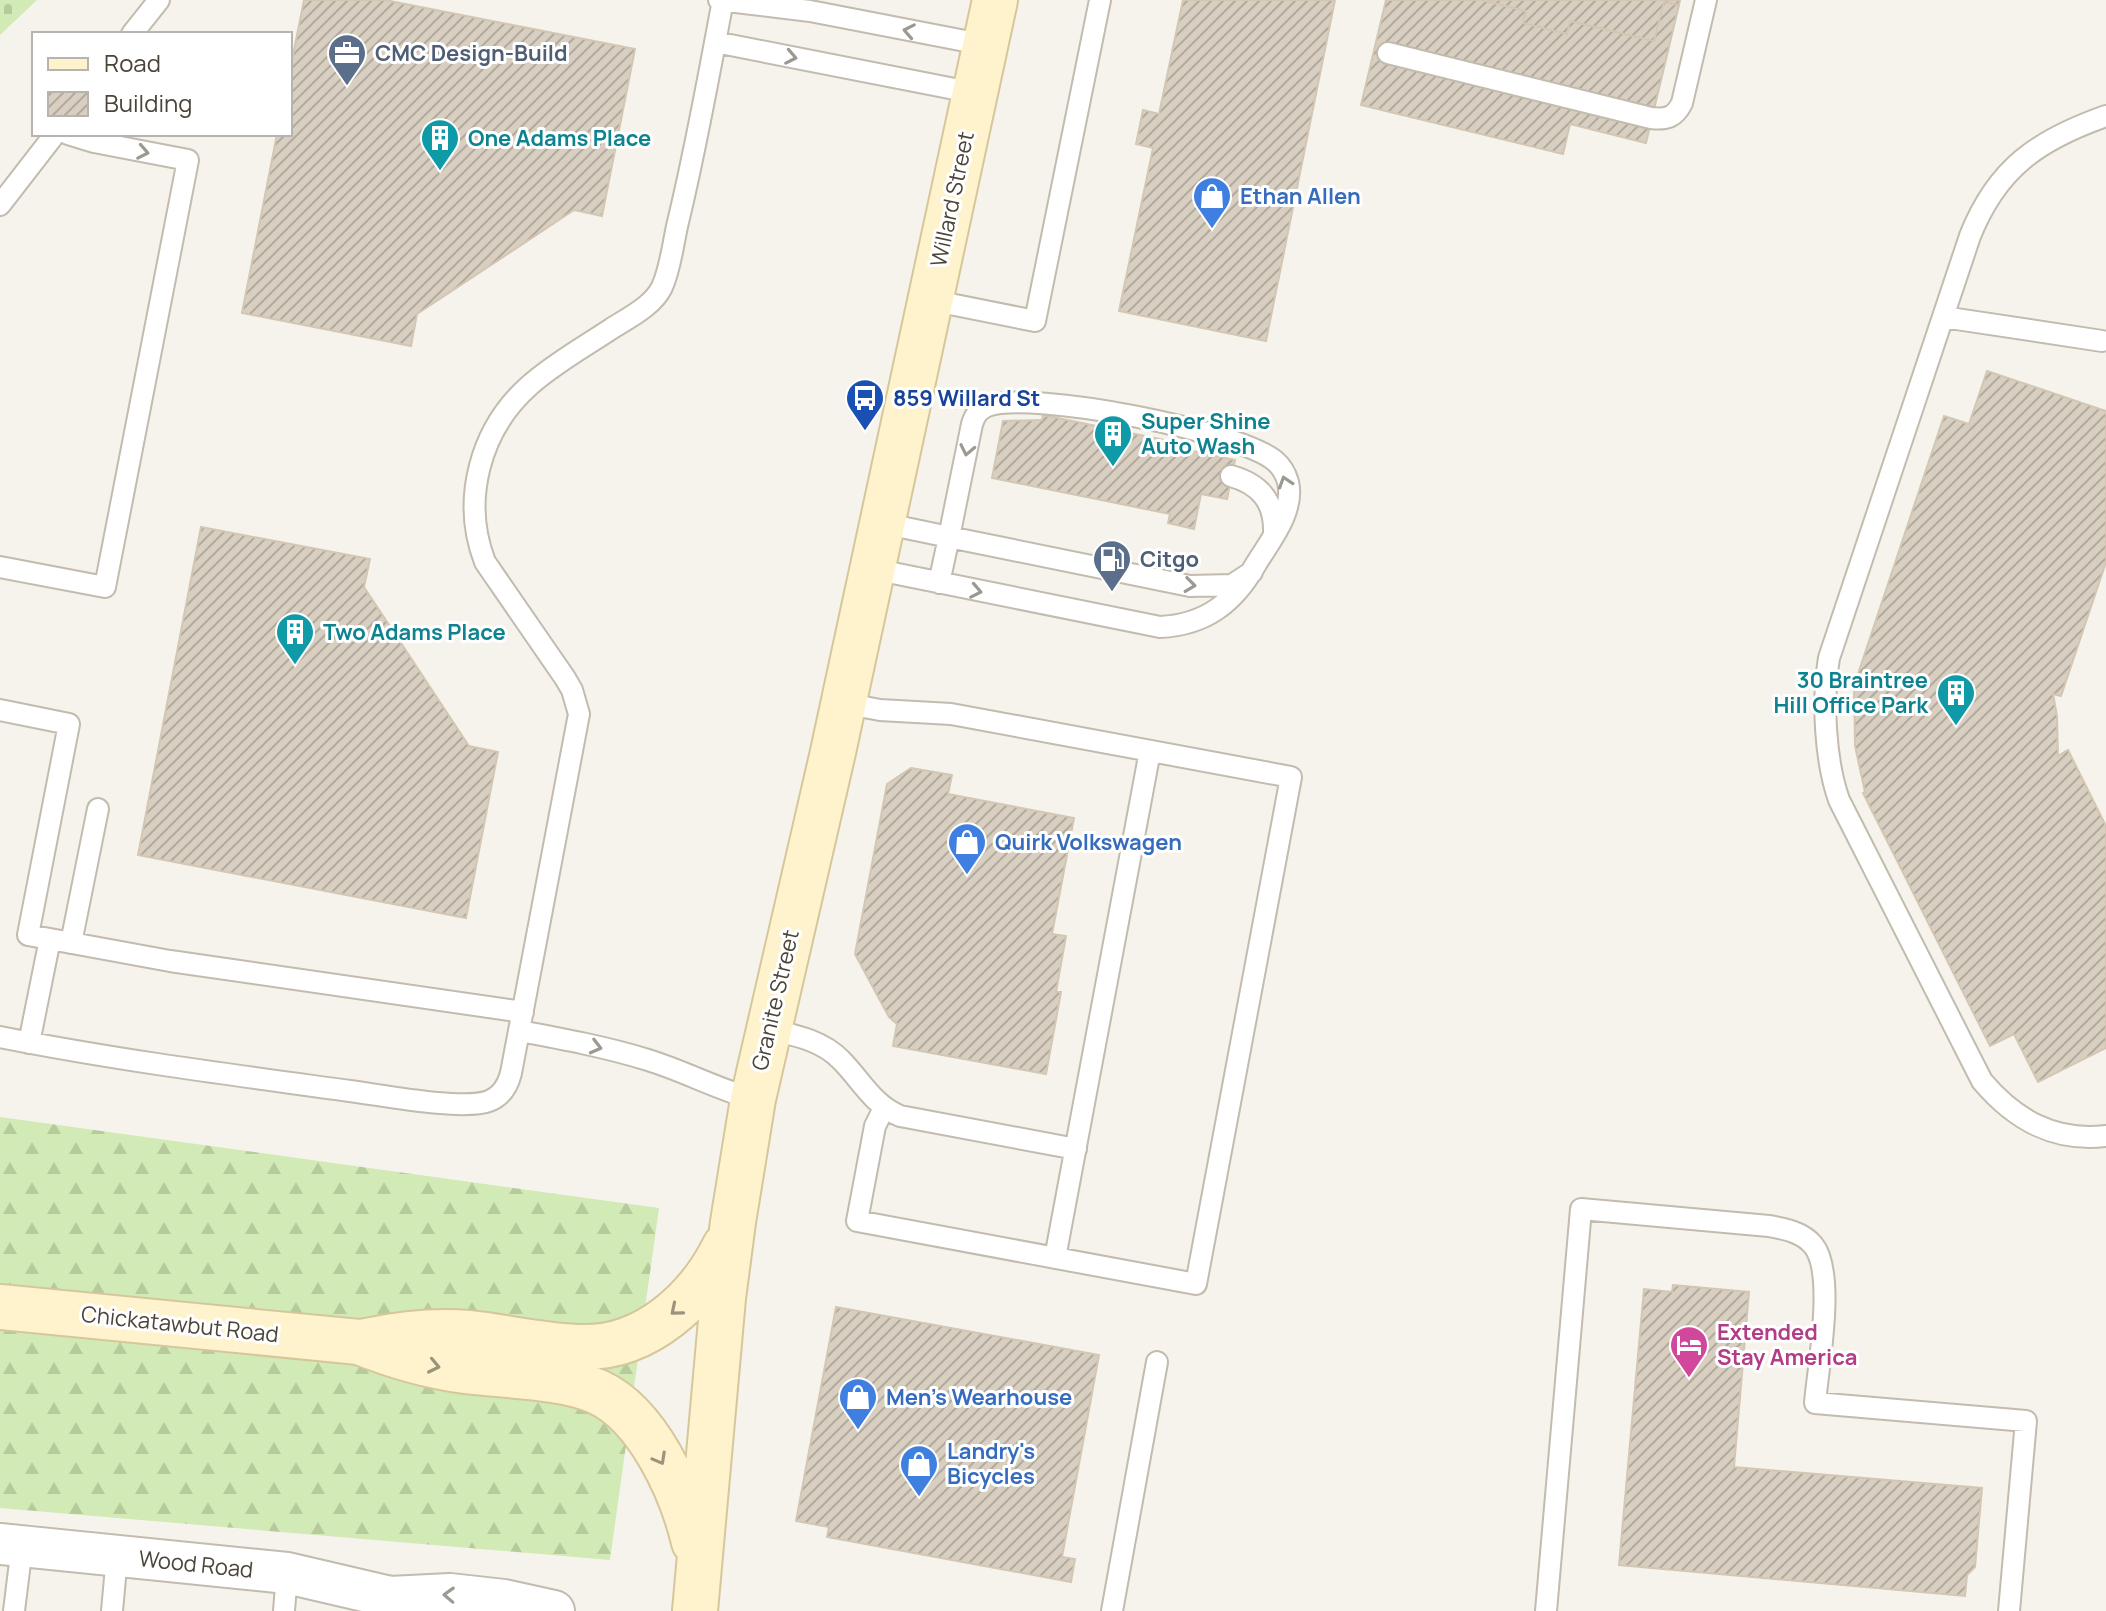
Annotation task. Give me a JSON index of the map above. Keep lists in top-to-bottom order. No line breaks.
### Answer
{"streets":{"main road":["Willard Street","Granite Street","Chickatawbut Road"],"street":["Wood Road"]},"crossings":[["Willard Street","Granite Street"],["Granite Street","Chickatawbut Road"]],"places":{"office":["CMC Design-Build"],"building":["One Adams Place","Super Shine Auto Wash","Two Adams Place","30 Braintree Hill Office Park"],"shop":["Ethan Allen","Quirk Volkswagen","Men's Wearhouse","Landry's Bicycles"],"bus stop":["859 Willard St"],"fuel station":["Citgo"],"hotel":["Extended Stay America"]},"legend":["Road","Building"]}
